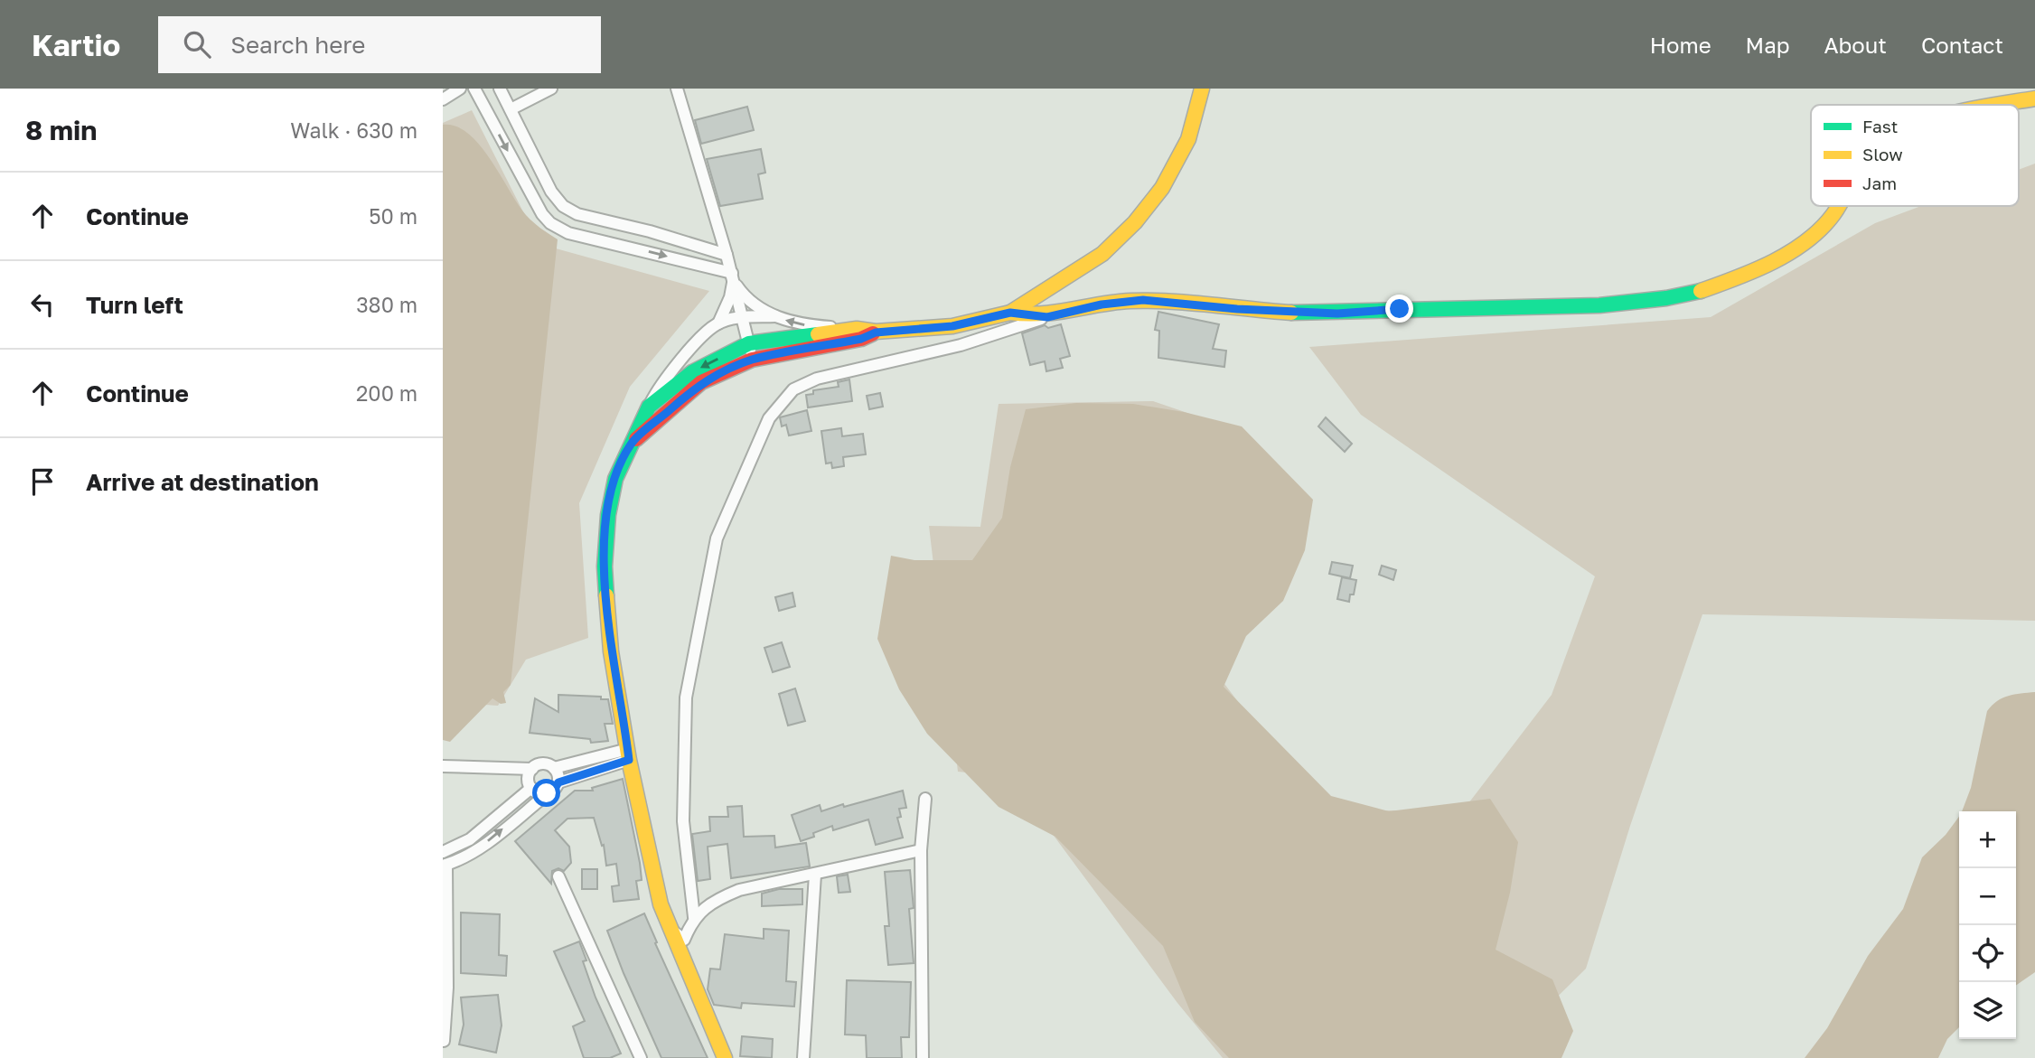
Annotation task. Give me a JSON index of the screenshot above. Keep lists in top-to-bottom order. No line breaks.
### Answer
{"legend":["Fast","Slow","Jam"],"page":{"header":"Kartio","search":"Search here","nav":["Home","Map","About","Contact"],"heading":["8 min","Walk · 630 m"],"list":[["Continue","50 m"],["Turn left","380 m"],["Continue","200 m"],"Arrive at destination"],"map_buttons":["+","−"]}}
